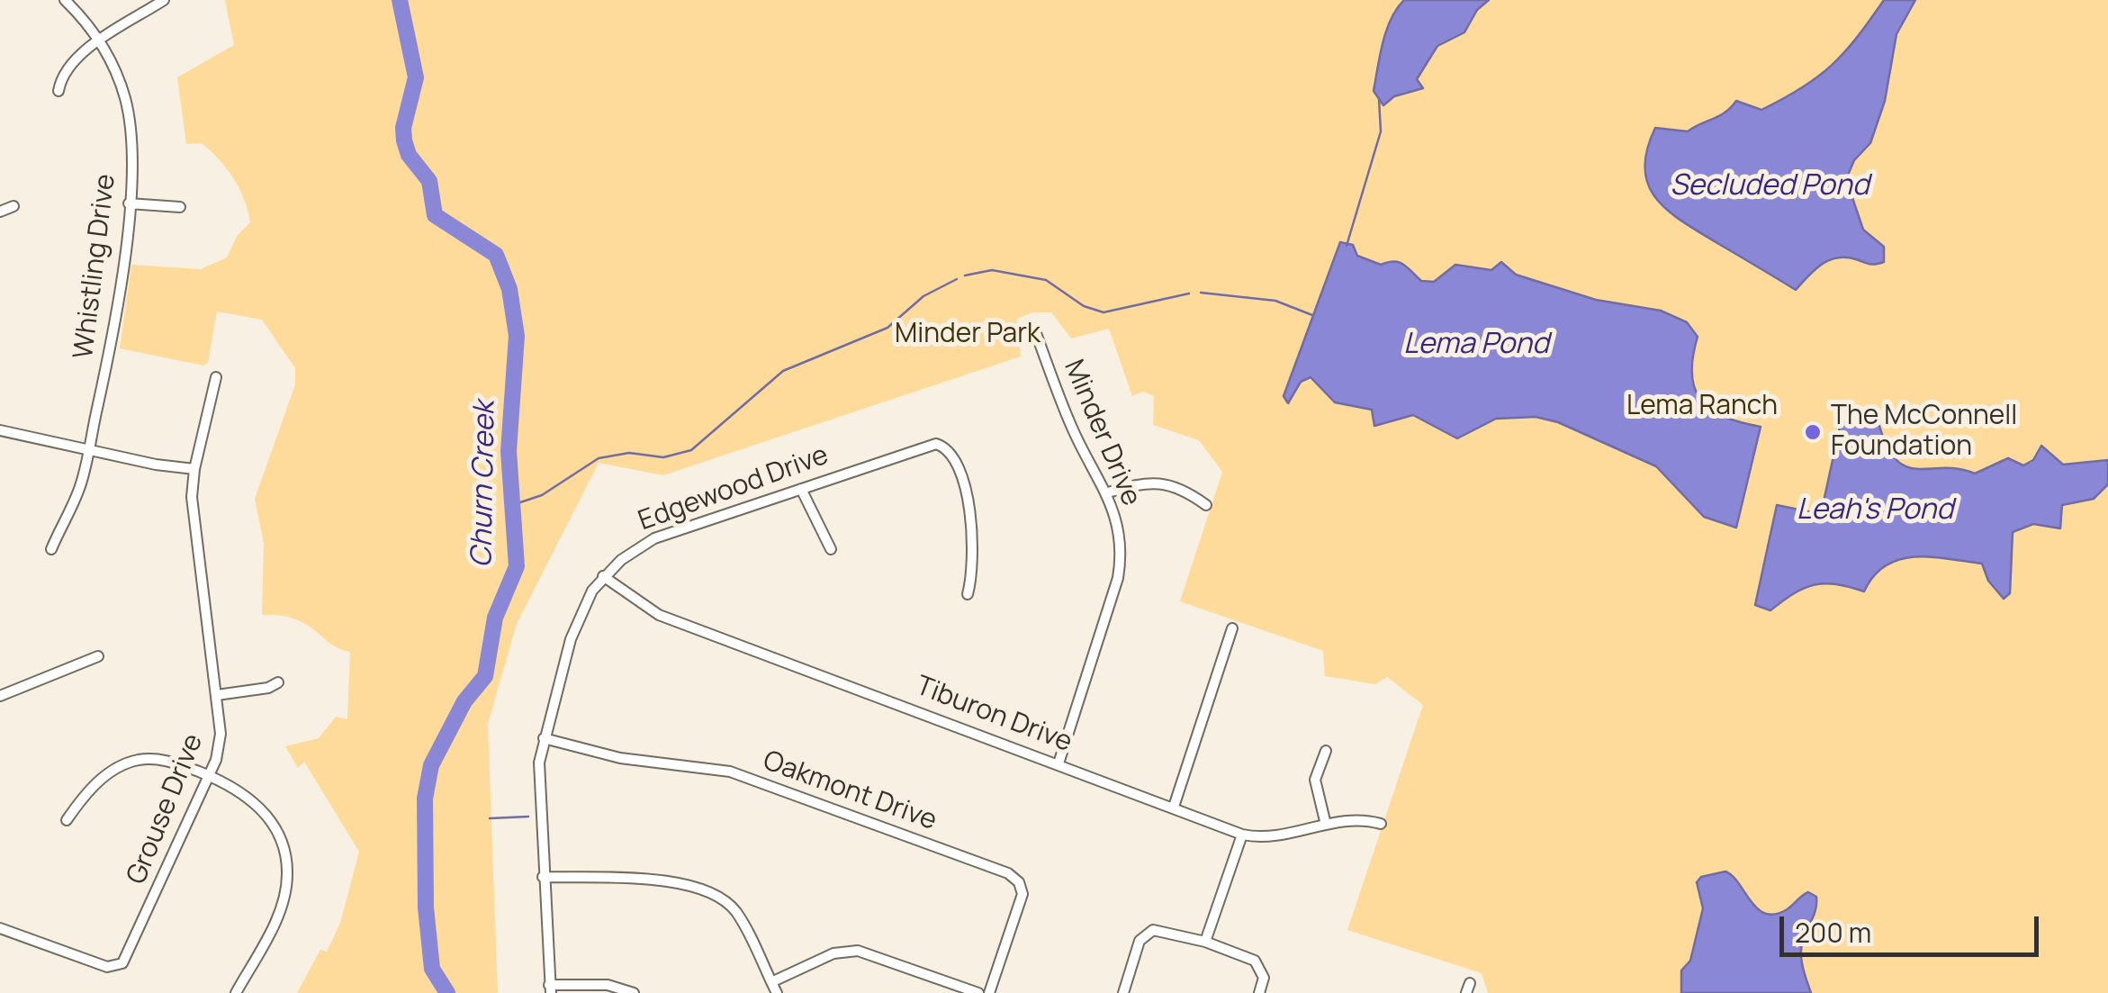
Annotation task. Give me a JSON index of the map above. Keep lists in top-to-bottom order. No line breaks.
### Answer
{"streets":{"street":["Whistling Drive","Minder Drive","Edgewood Drive","Tiburon Drive","Oakmont Drive","Grouse Drive"]},"crossings":[["Minder Drive","Tiburon Drive"],["Edgewood Drive","Tiburon Drive"],["Edgewood Drive","Oakmont Drive"]],"water":["Secluded Pond","Lema Pond","Churn Creek","Leah's Pond"],"parks":["Minder Park","Lema Ranch"],"places":["The McConnell Foundation"],"scale_bar":"200 m"}
